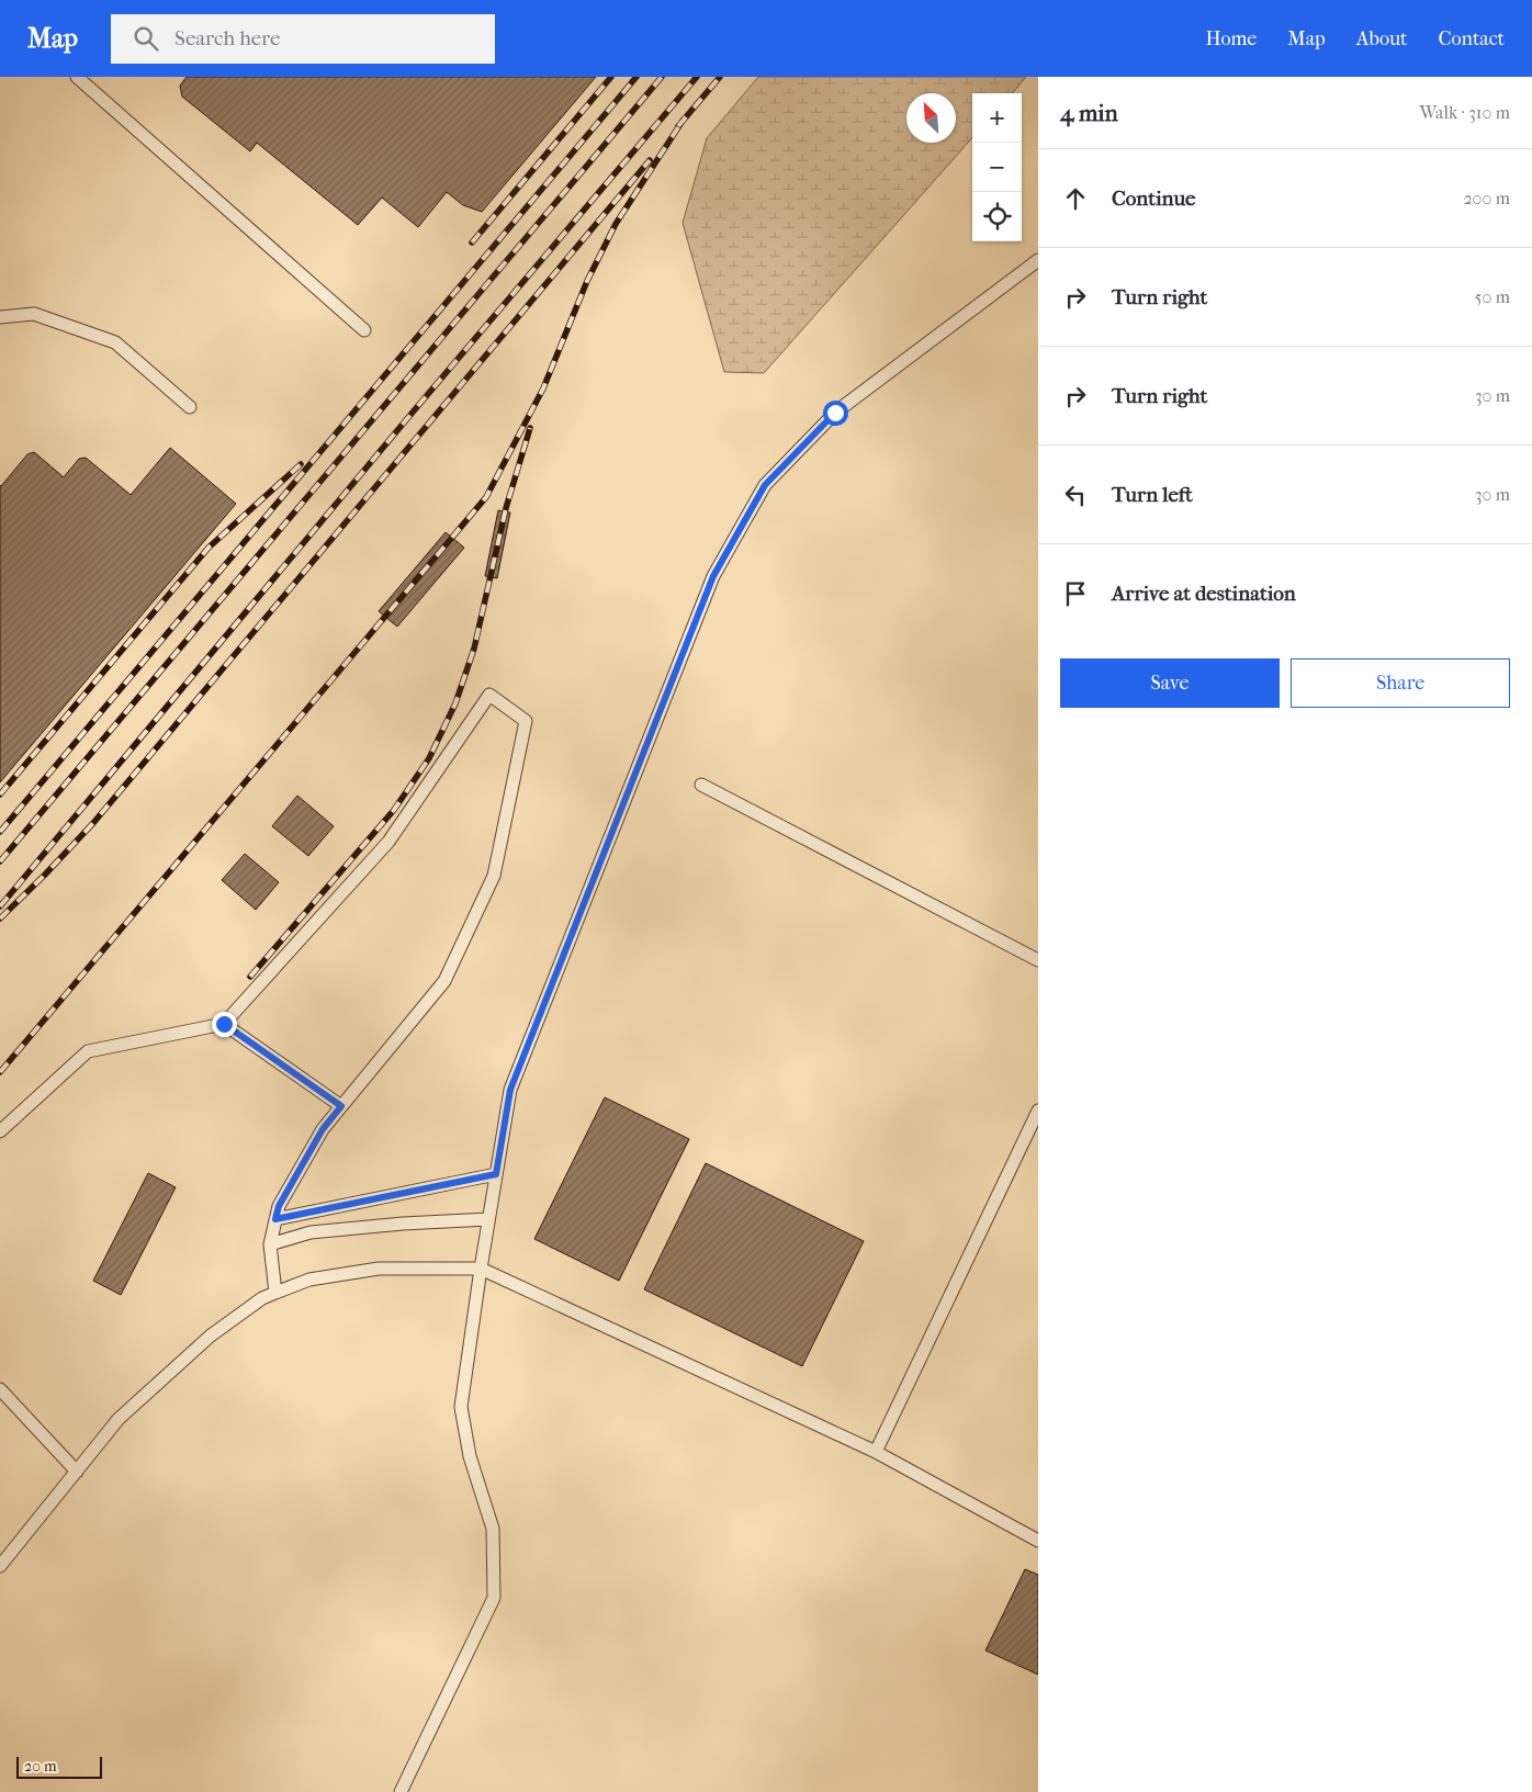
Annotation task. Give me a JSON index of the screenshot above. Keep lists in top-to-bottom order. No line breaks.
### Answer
{"scale_bar":"20 m","north":"top left","page":{"header":"Map","search":"Search here","nav":["Home","Map","About","Contact"],"heading":["4 min","Walk · 310 m"],"map_buttons":["+","−"],"list":[["Continue","200 m"],["Turn right","50 m"],["Turn right","30 m"],["Turn left","30 m"],"Arrive at destination"],"buttons":["Save","Share"],"scale":"20 m"}}
